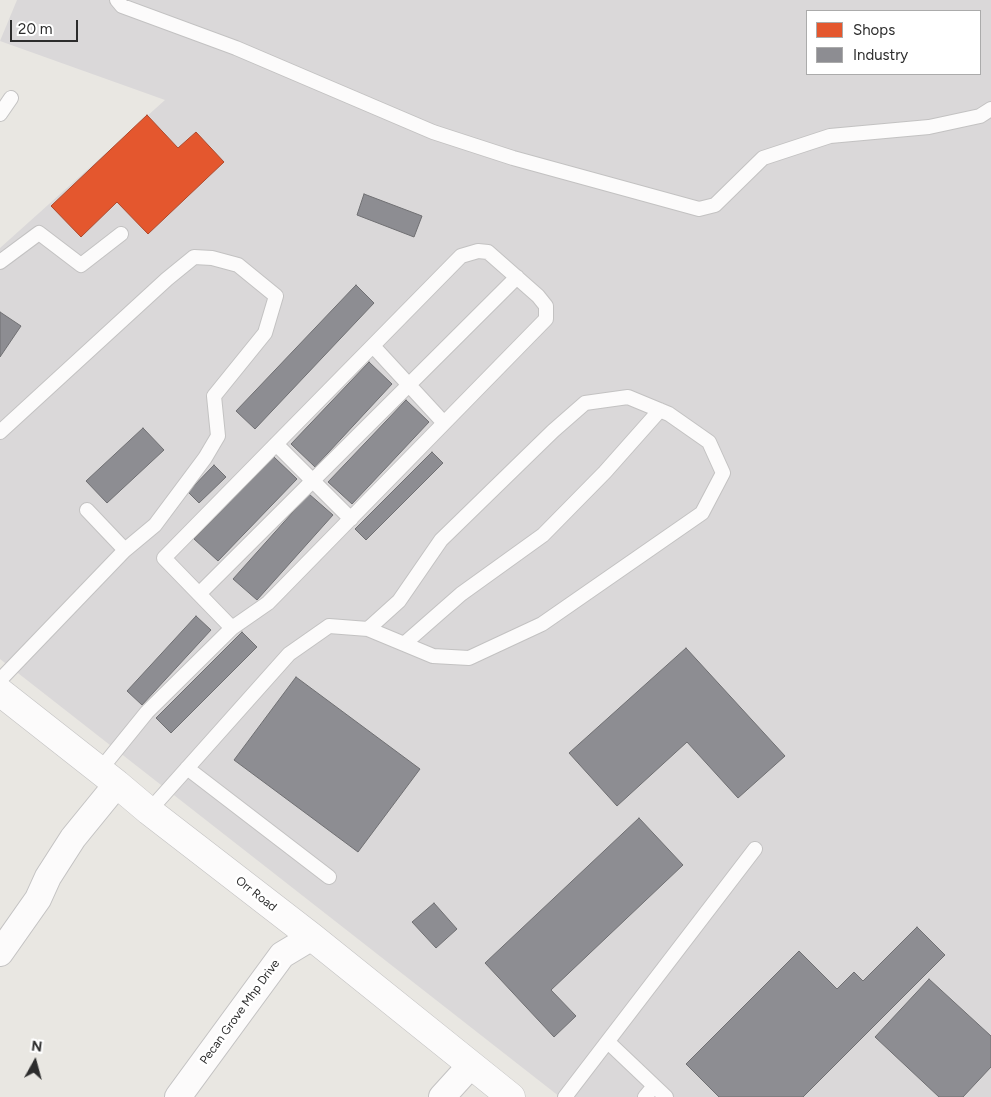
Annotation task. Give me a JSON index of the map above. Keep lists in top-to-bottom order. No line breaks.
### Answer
{"streets":{"street":["Orr Road","Pecan Grove Mhp Drive"]},"crossings":[["Orr Road","Pecan Grove Mhp Drive"]],"legend":["Shops","Industry"],"scale_bar":"20 m","north":"top"}
